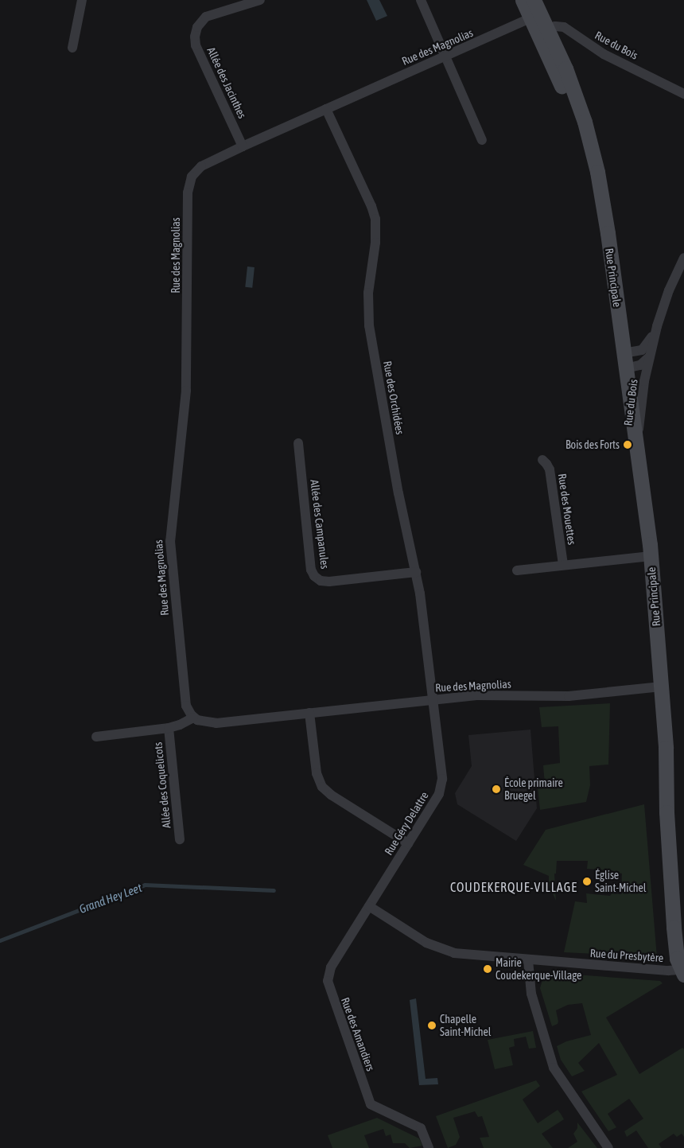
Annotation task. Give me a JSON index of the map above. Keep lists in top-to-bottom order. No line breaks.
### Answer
{"streets":{"street":["Rue du Bois","Rue des Magnolias","Allée des Jacinthes","Rue Principale","Rue des Orchidées","Rue des Mouettes","Allée des Campanules","Allée des Coquelicots","Rue Géry Delattre","Rue du Presbytère","Rue des Amandiers"]},"crossings":[["Rue du Bois","Rue Principale"],["Rue des Magnolias","Allée des Jacinthes"],["Rue des Magnolias","Rue Principale"],["Rue des Magnolias","Rue des Orchidées"],["Rue des Magnolias","Rue Géry Delattre"],["Rue Principale","Rue du Presbytère"],["Rue des Orchidées","Allée des Campanules"],["Rue des Orchidées","Rue Géry Delattre"],["Rue Géry Delattre","Rue du Presbytère"],["Rue Géry Delattre","Rue des Amandiers"],["Rue du Presbytère","Rue des Amandiers"]],"districts":["COUDEKERQUE-VILLAGE"],"water":["Grand Hey Leet"],"places":["Bois des Forts","École primaire Bruegel","Église Saint-Michel","Mairie Coudekerque-Village","Chapelle Saint-Michel"]}
